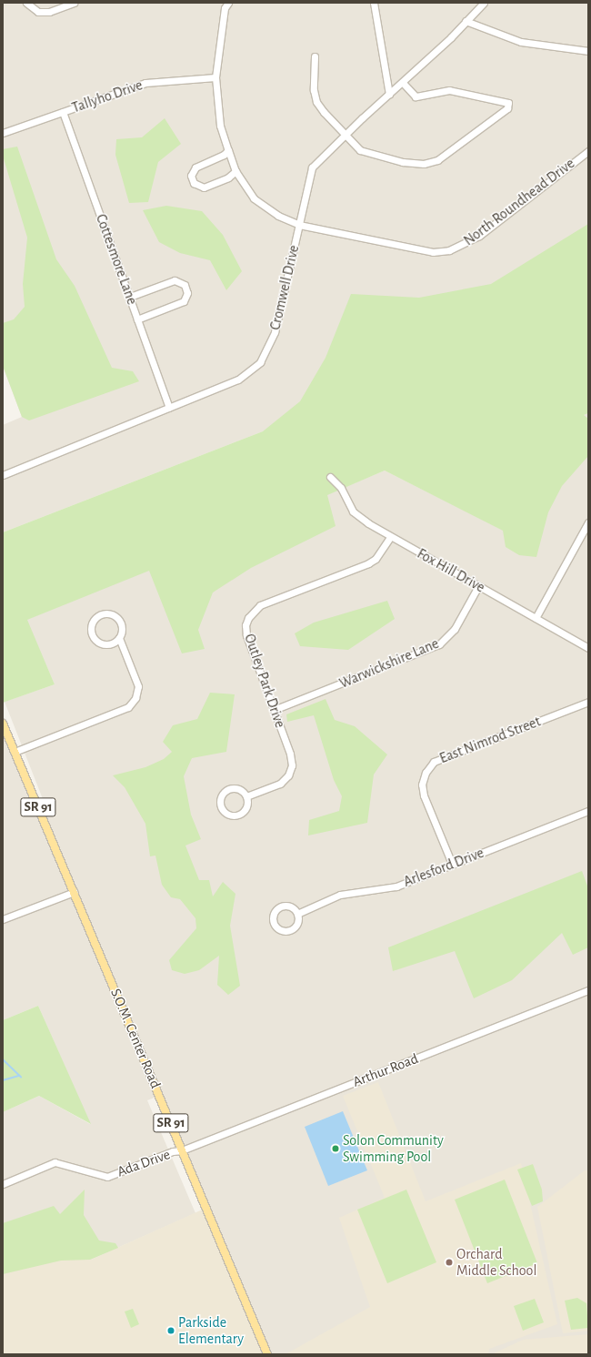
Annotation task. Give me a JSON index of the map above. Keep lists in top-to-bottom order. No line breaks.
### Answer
{"streets":{"main road":["SR 91","S.O.M. Center Road"],"street":["Tallyho Drive","North Roundhead Drive","Cottesmore Lane","Cromwell Drive","Fox Hill Drive","Warwickshire Lane","Outley Park Drive","East Nimrod Street","Arlesford Drive","Arthur Road","Ada Drive"]},"crossings":[["Tallyho Drive","North Roundhead Drive"],["Tallyho Drive","Cottesmore Lane"],["North Roundhead Drive","Cromwell Drive"],["Cottesmore Lane","Cromwell Drive"],["Fox Hill Drive","Warwickshire Lane"],["Fox Hill Drive","Outley Park Drive"],["Warwickshire Lane","Outley Park Drive"],["East Nimrod Street","Arlesford Drive"],["S.O.M. Center Road","Arthur Road"],["S.O.M. Center Road","Ada Drive"],["Arthur Road","Ada Drive"]],"places":["Solon Community Swimming Pool","Orchard Middle School","Parkside Elementary"]}
